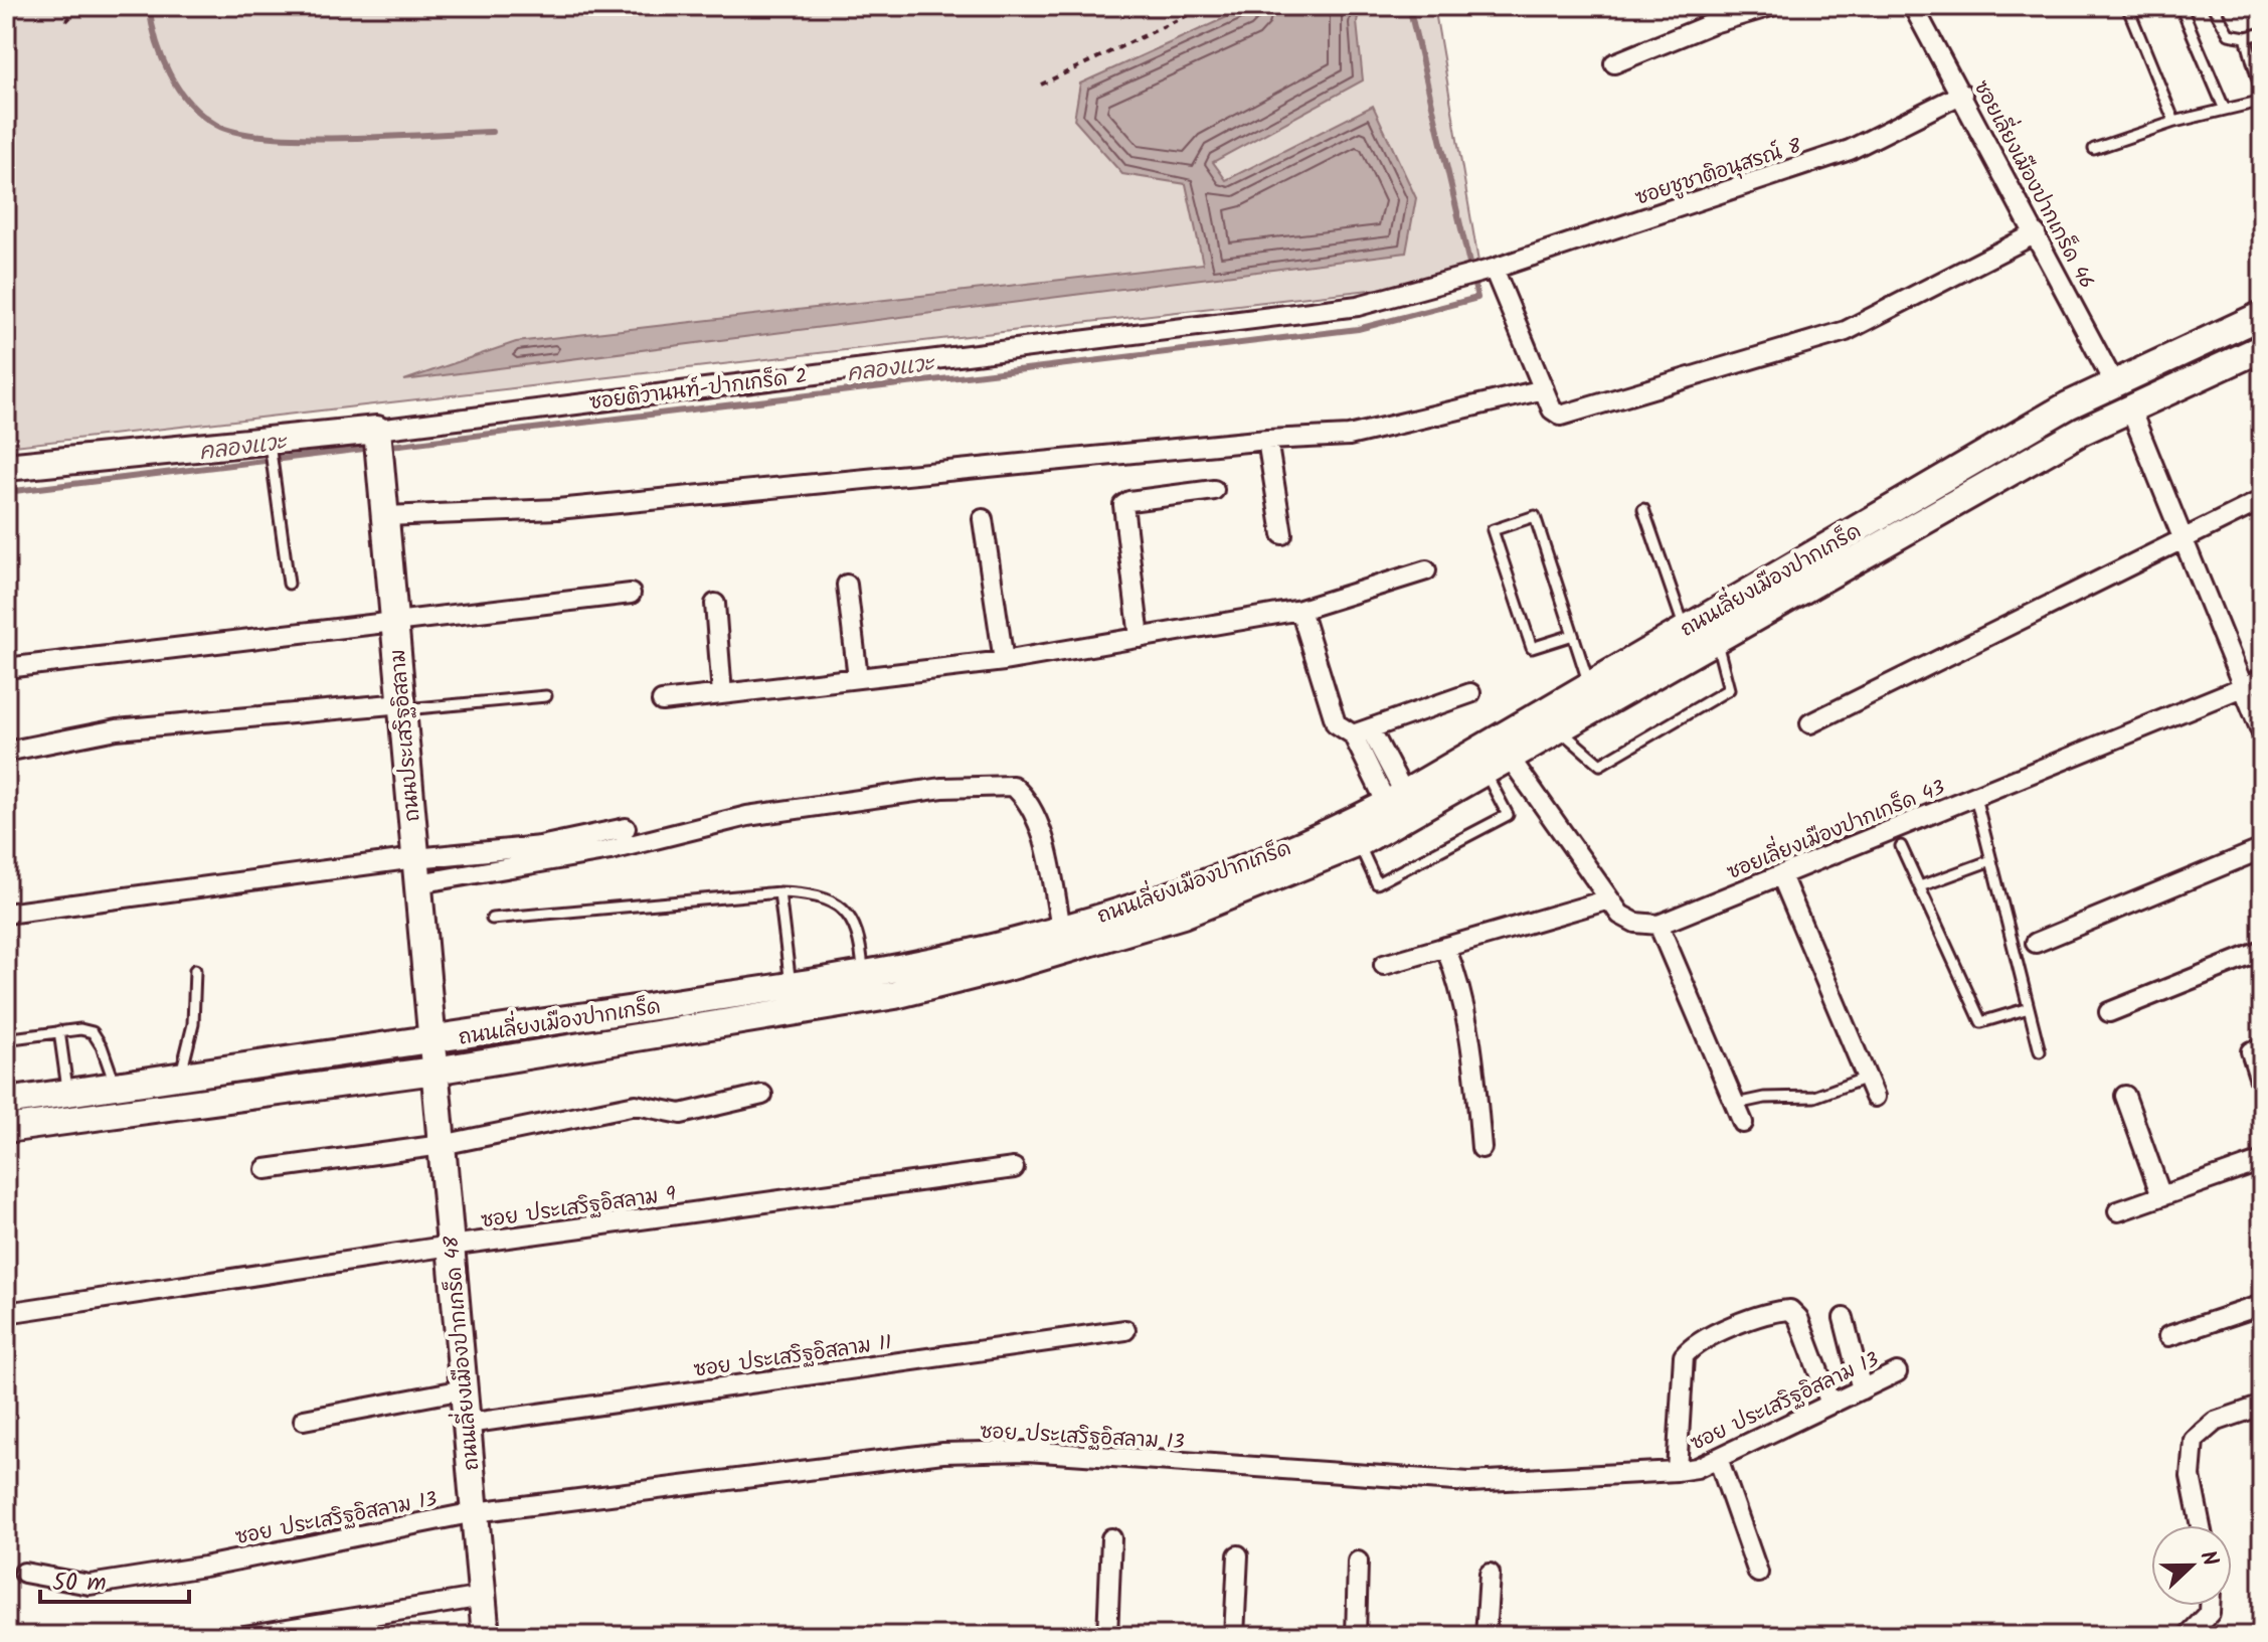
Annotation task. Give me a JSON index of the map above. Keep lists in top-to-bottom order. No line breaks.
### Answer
{"streets":{"main road":["ซอยติวานนท์-ปากเกร็ด 2","ถนนเลี่ยงเมืองปากเกร็ด","ถนนประเสริฐอิสลาม","ถนนเลี่ยงเมืองปากเกร็ด 48"],"street":["ซอยชูชาติอนุสรณ์ 8","ซอยเลี่ยงเมืองปากเกร็ด 46","ซอยเลี่ยงเมืองปากเกร็ด 43","ซอย ประเสริฐอิสลาม 9","ซอย ประเสริฐอิสลาม 11","ซอย ประเสริฐอิสลาม 13"]},"crossings":[["ซอยชูชาติอนุสรณ์ 8","ซอยเลี่ยงเมืองปากเกร็ด 46"],["ซอยชูชาติอนุสรณ์ 8","ซอยติวานนท์-ปากเกร็ด 2"],["ซอยเลี่ยงเมืองปากเกร็ด 46","ถนนเลี่ยงเมืองปากเกร็ด"],["ซอยติวานนท์-ปากเกร็ด 2","ถนนประเสริฐอิสลาม"],["ถนนเลี่ยงเมืองปากเกร็ด","ถนนประเสริฐอิสลาม"],["ถนนเลี่ยงเมืองปากเกร็ด","ถนนเลี่ยงเมืองปากเกร็ด 48"],["ถนนประเสริฐอิสลาม","ถนนเลี่ยงเมืองปากเกร็ด 48"],["ซอย ประเสริฐอิสลาม 9","ถนนเลี่ยงเมืองปากเกร็ด 48"],["ถนนเลี่ยงเมืองปากเกร็ด 48","ซอย ประเสริฐอิสลาม 11"],["ถนนเลี่ยงเมืองปากเกร็ด 48","ซอย ประเสริฐอิสลาม 13"]],"water":["คลองแวะ"],"scale_bar":"50 m","north":"right"}
